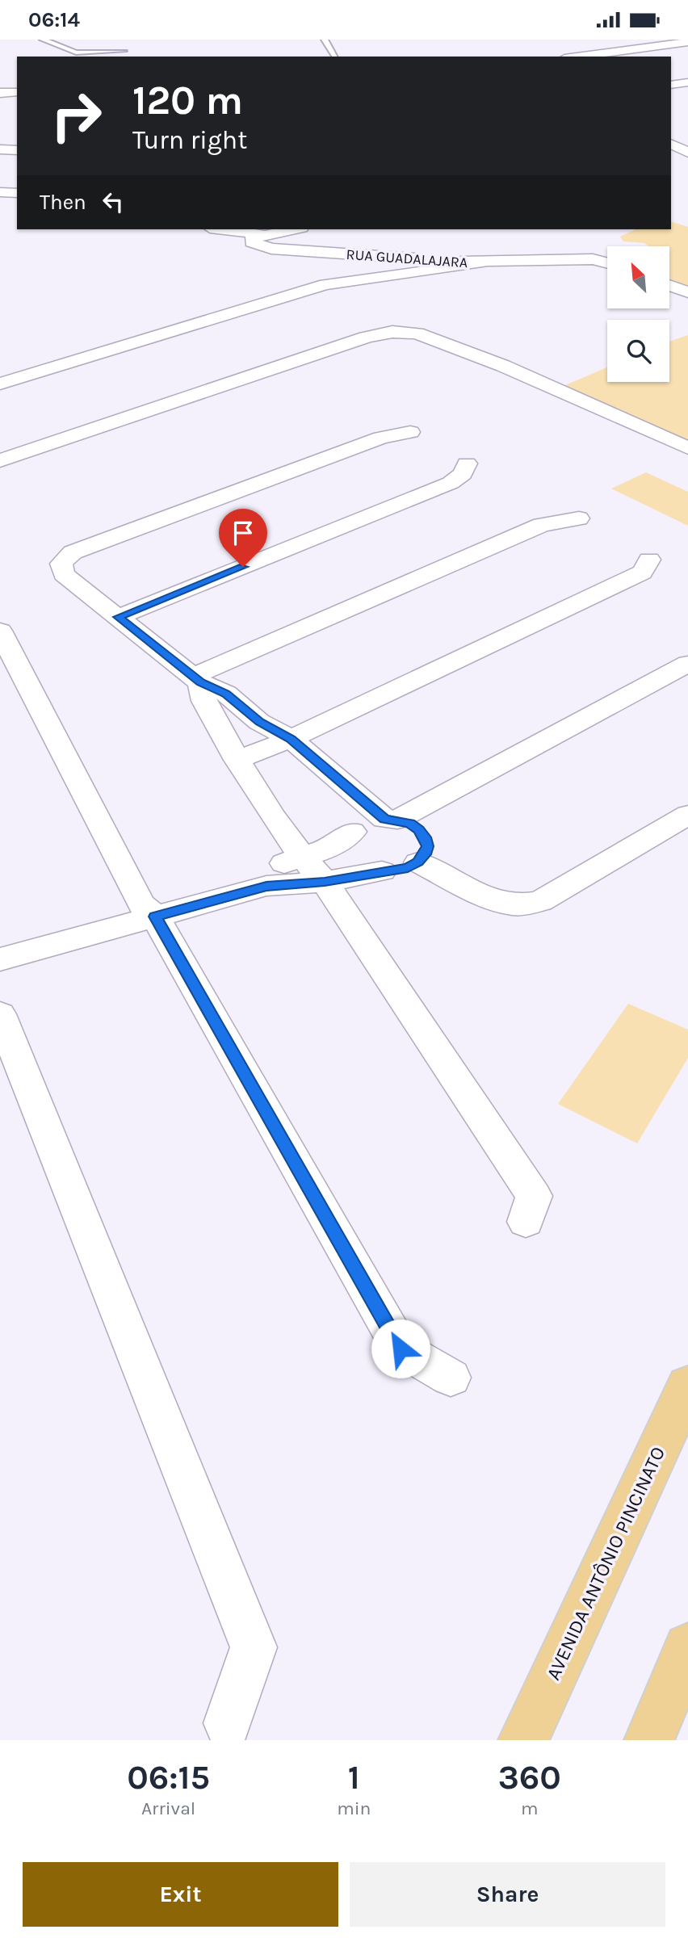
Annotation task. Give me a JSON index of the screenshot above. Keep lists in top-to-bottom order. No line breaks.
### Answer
{"streets":{"main road":["AVENIDA ANTÔNIO PINCINATO"],"street":["RUA GUADALAJARA"]},"north":"top left","page":{"status":"06:14","turn":["120 m","Turn right"],"then":"Then","eta":["06:15","Arrival","1","min","360","m"],"buttons":["Exit","Share"]}}
